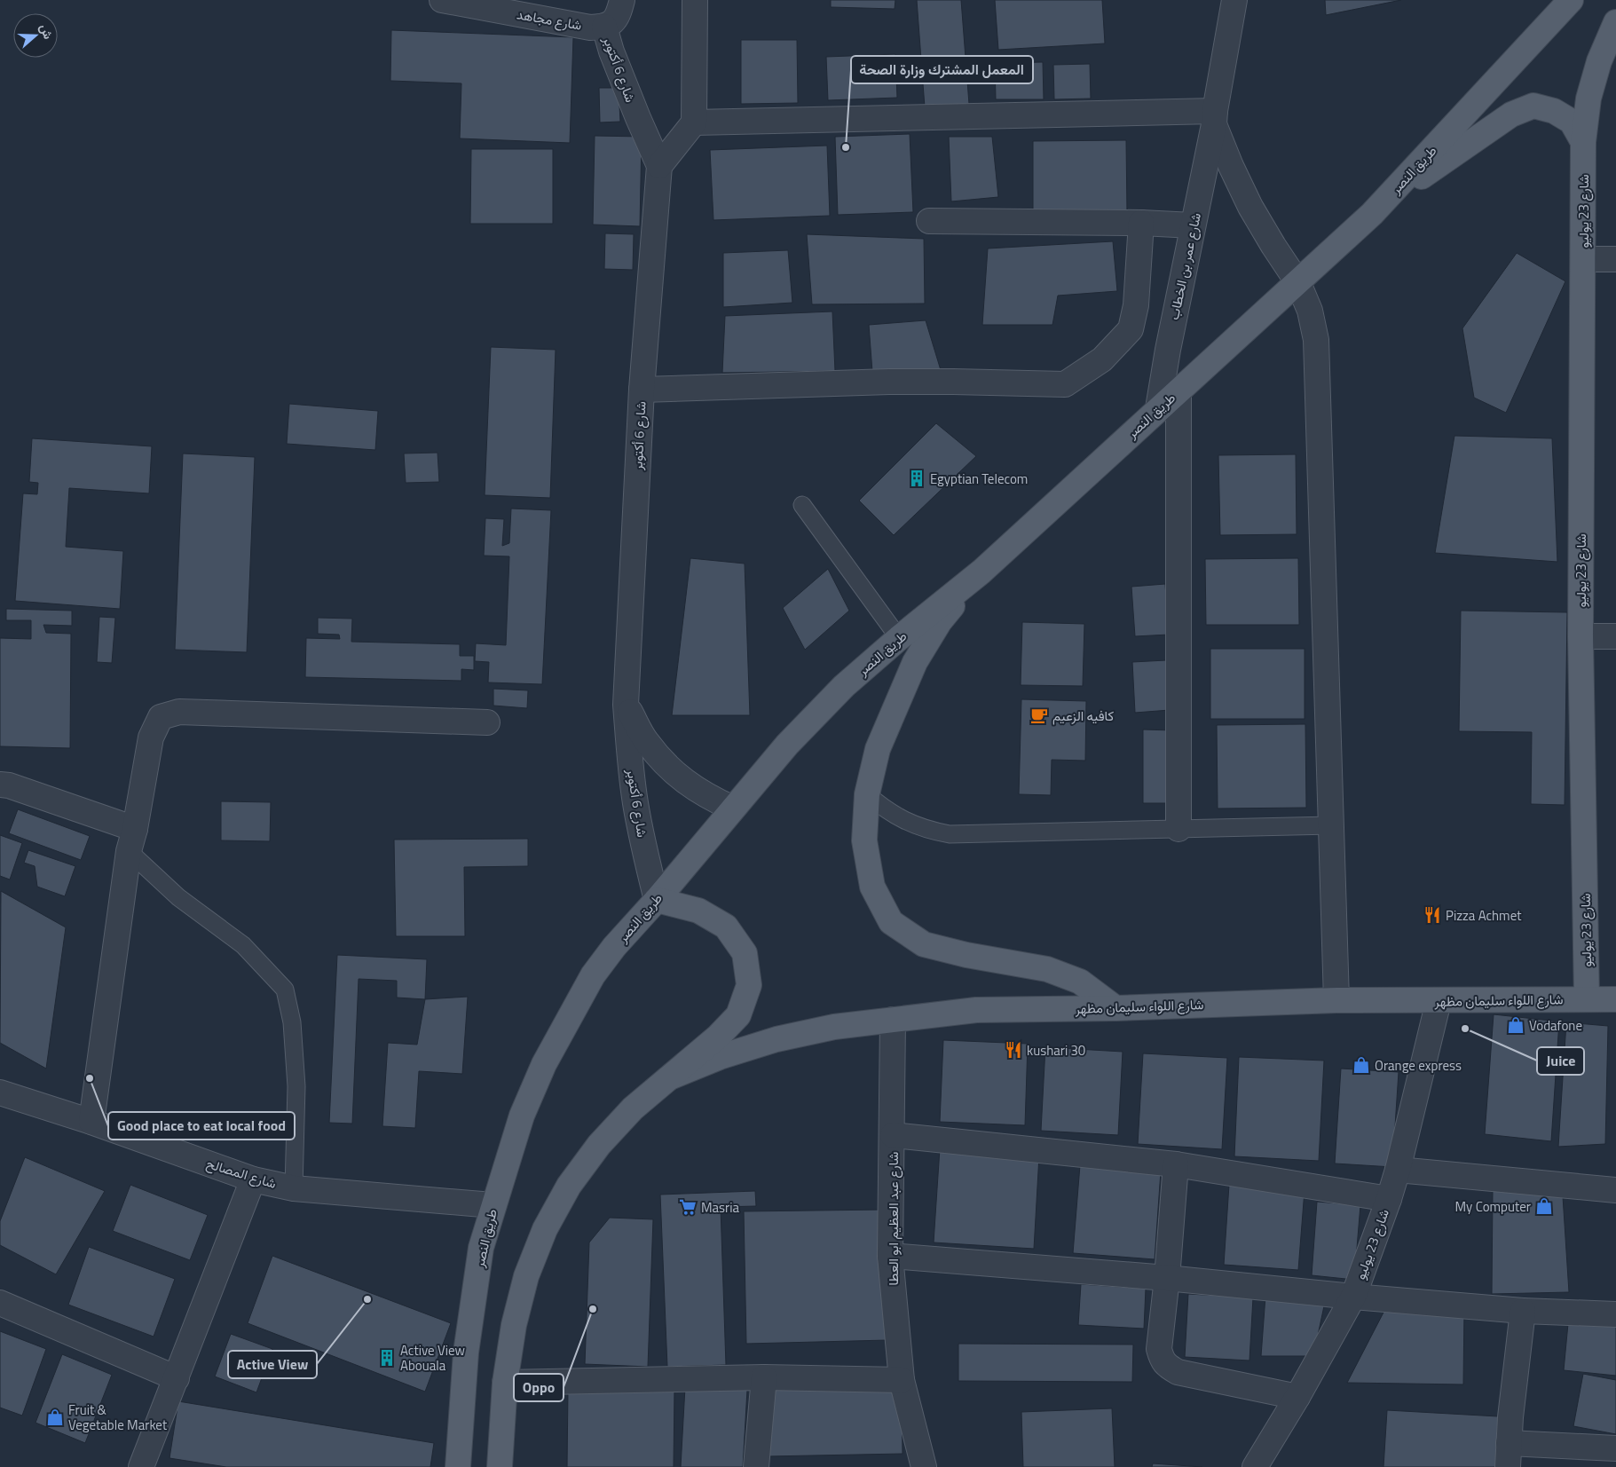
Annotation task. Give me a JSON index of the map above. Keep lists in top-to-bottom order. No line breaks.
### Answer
{"streets":{"main road":["طريق النصر","شارع 23 يوليو","شارع اللواء سليمان مظهر"],"street":["شارع مجاهد","شارع 6 أكتوبر","شارع عمر بن الخطاب","شارع المصالح","شارع عبد العظيم ابو العطا"]},"crossings":[["شارع مجاهد","شارع 6 أكتوبر"],["شارع 6 أكتوبر","طريق النصر"],["طريق النصر","شارع 23 يوليو"],["طريق النصر","شارع عمر بن الخطاب"],["طريق النصر","شارع المصالح"],["شارع 23 يوليو","شارع اللواء سليمان مظهر"],["شارع اللواء سليمان مظهر","شارع عبد العظيم ابو العطا"]],"places":{"other":["المعمل المشترك وزارة الصحة","Juice","Good place to eat local food","Active View","Oppo"],"building":["Egyptian Telecom","Active View Abouala"],"cafe":["كافيه الزعيم"],"restaurant":["Pizza Achmet","kushari 30"],"shop":["Vodafone","Orange express","My Computer","Fruit & Vegetable Market"],"supermarket":["Masria"]},"north":"right"}
